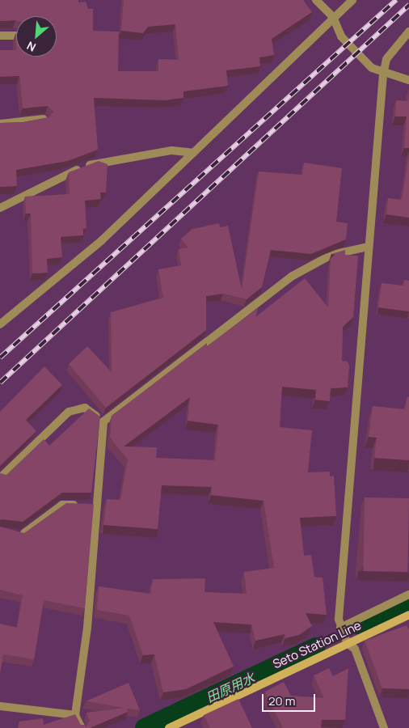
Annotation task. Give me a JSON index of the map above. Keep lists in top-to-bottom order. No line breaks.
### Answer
{"streets":{"main road":["Seto Station Line"]},"water":["田原用水"],"scale_bar":"20 m","north":"bottom left"}
